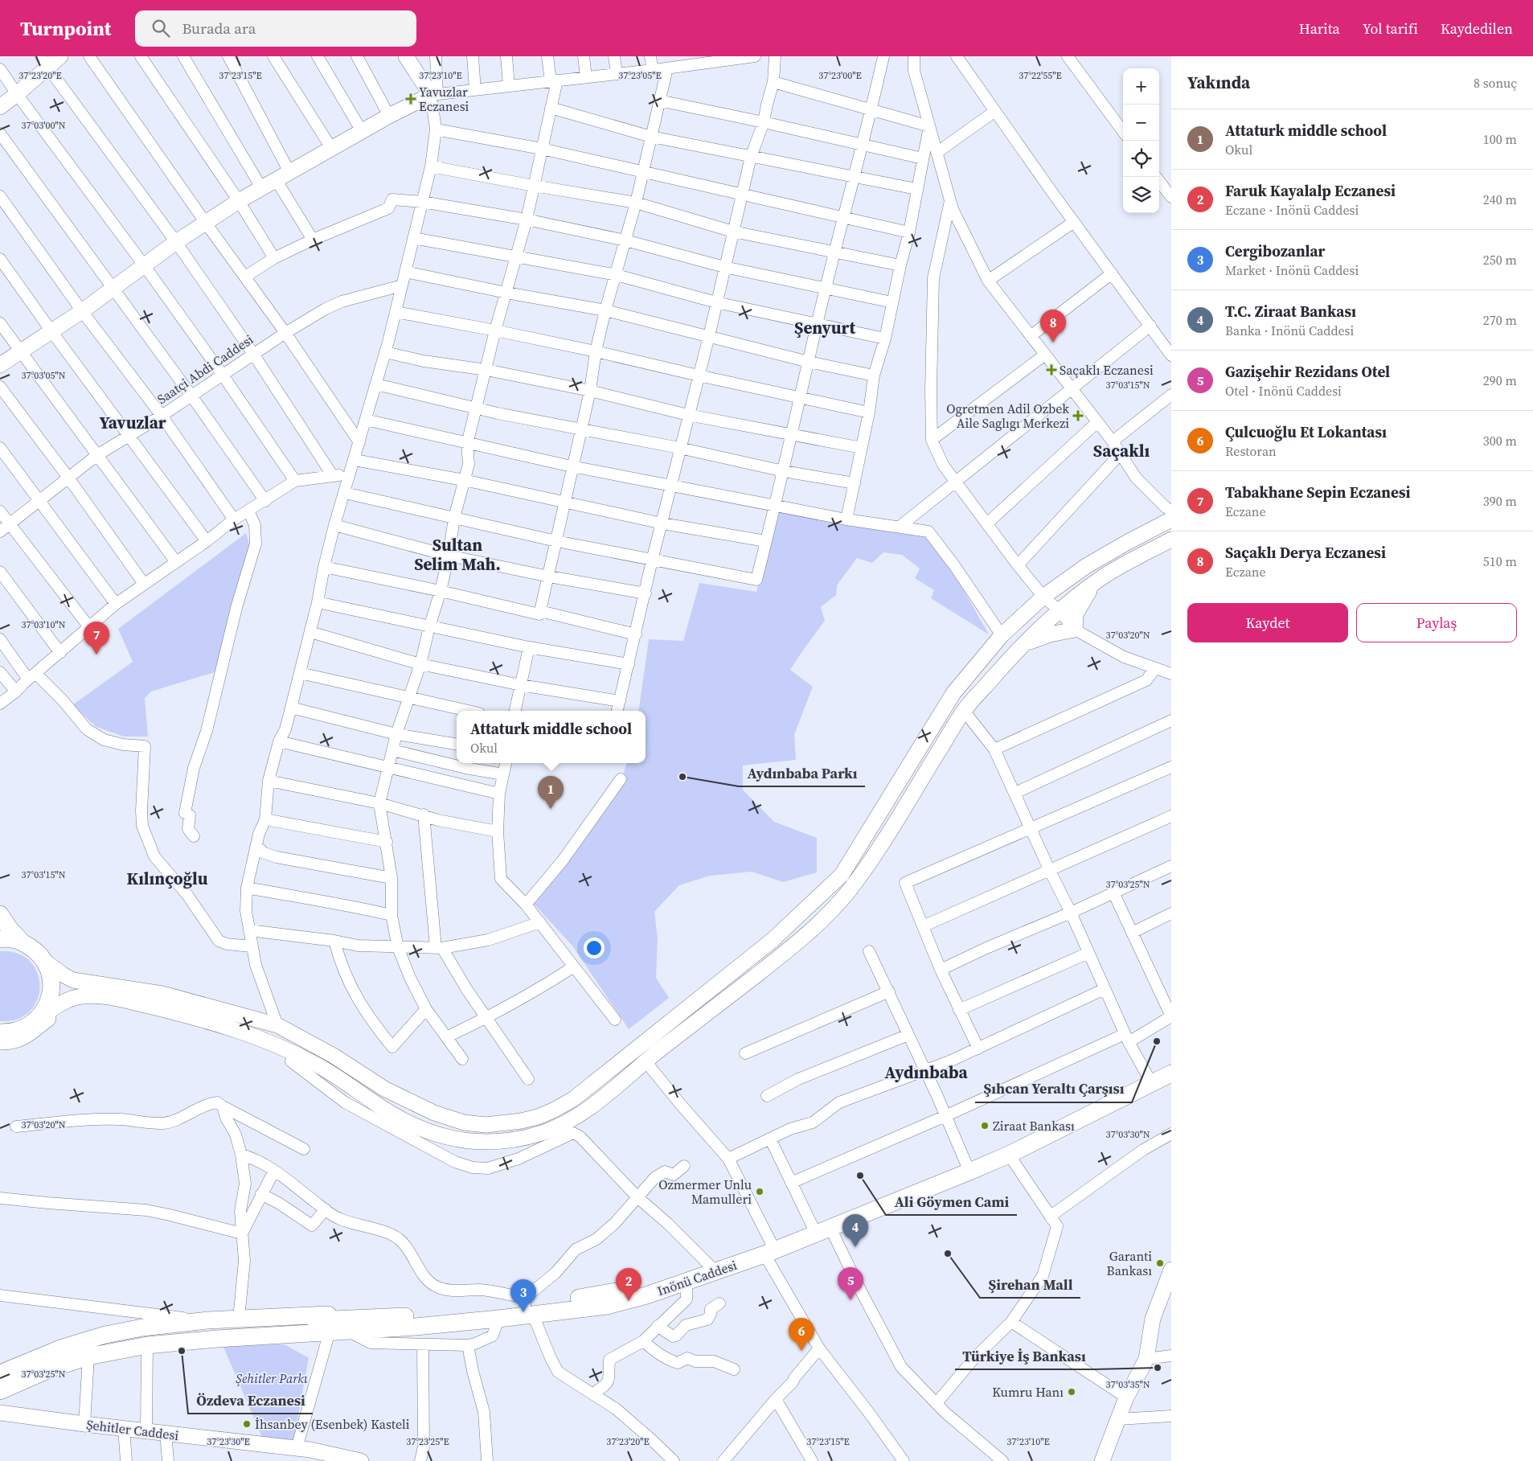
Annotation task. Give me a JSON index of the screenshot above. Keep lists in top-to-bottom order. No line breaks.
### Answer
{"streets":{"main road":["Inönü Caddesi","Şehitler Caddesi"],"street":["Saatçi Abdi Caddesi"]},"districts":["Şenyurt","Yavuzlar","Saçaklı","Sultan Selim Mah.","Kılınçoğlu","Aydınbaba"],"parks":["Şehitler Parkı"],"places":{"health":["Yavuzlar Eczanesi","Saçaklı Eczanesi","Ogretmen Adil Ozbek Aile Saglıgı Merkezi"],"other":["Aydınbaba Parkı","Şıhcan Yeraltı Çarşısı","Ziraat Bankası","Ali Göymen Cami","Ozmermer Unlu Mamulleri","Şirehan Mall","Garanti Bankası","Özdeva Eczanesi","Türkiye İş Bankası","Kumru Hanı","İhsanbey (Esenbek) Kasteli"]},"page":{"header":"Turnpoint","search":"Burada ara","nav":["Harita","Yol tarifi","Kaydedilen"],"heading":["Yakında","8 sonuç"],"map_buttons":["+","−"],"list":[{"mark":"1","name":"Attaturk middle school","note":"Okul","value":"100 m"},{"mark":"2","name":"Faruk Kayalalp Eczanesi","note":"Eczane · Inönü Caddesi","value":"240 m"},{"mark":"3","name":"Cergibozanlar","note":"Market · Inönü Caddesi","value":"250 m"},{"mark":"4","name":"T.C. Ziraat Bankası","note":"Banka · Inönü Caddesi","value":"270 m"},{"mark":"5","name":"Gazişehir Rezidans Otel","note":"Otel · Inönü Caddesi","value":"290 m"},{"mark":"6","name":"Çulcuoğlu Et Lokantası","note":"Restoran","value":"300 m"},{"mark":"7","name":"Tabakhane Sepin Eczanesi","note":"Eczane","value":"390 m"},{"mark":"8","name":"Saçaklı Derya Eczanesi","note":"Eczane","value":"510 m"}],"pins":["8","7","1","4","5","2","3","6"],"buttons":["Kaydet","Paylaş"],"popup":["Attaturk middle school","Okul"]},"coordinates":["37°23'20\"E","37°23'15\"E","37°23'10\"E","37°23'05\"E","37°23'00\"E","37°22'55\"E","37°03'00\"N","37°03'05\"N","37°03'15\"N","37°03'10\"N","37°03'20\"N","37°03'25\"N","37°03'30\"N","37°03'35\"N","37°23'30\"E","37°23'25\"E"]}
